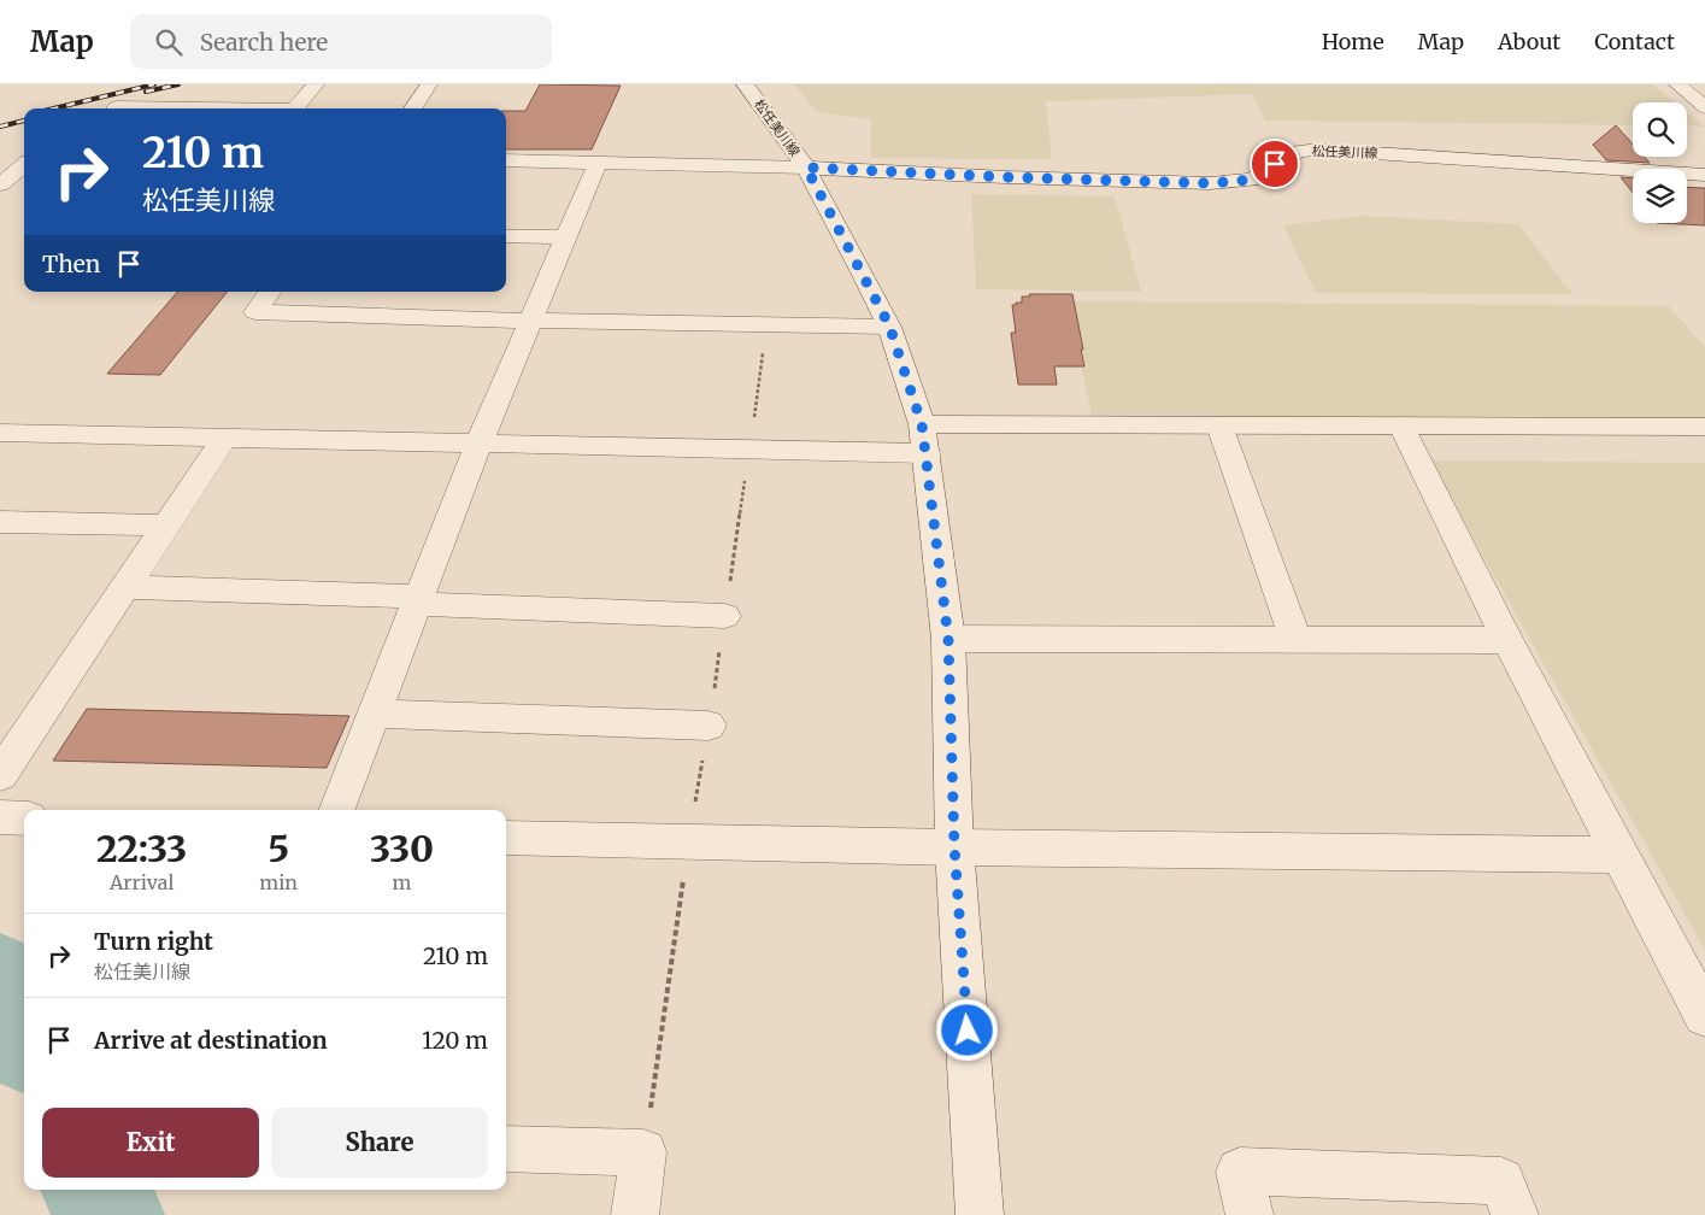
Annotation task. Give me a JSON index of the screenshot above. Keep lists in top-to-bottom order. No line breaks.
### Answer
{"streets":{"street":["松任美川線"]},"page":{"header":"Map","search":"Search here","nav":["Home","Map","About","Contact"],"turn":["210 m","松任美川線"],"then":"Then","eta":["22:33","Arrival","5","min","330","m"],"list":[{"name":"Turn right","note":"松任美川線","value":"210 m"},{"name":"Arrive at destination","value":"120 m"}],"buttons":["Exit","Share"]}}
